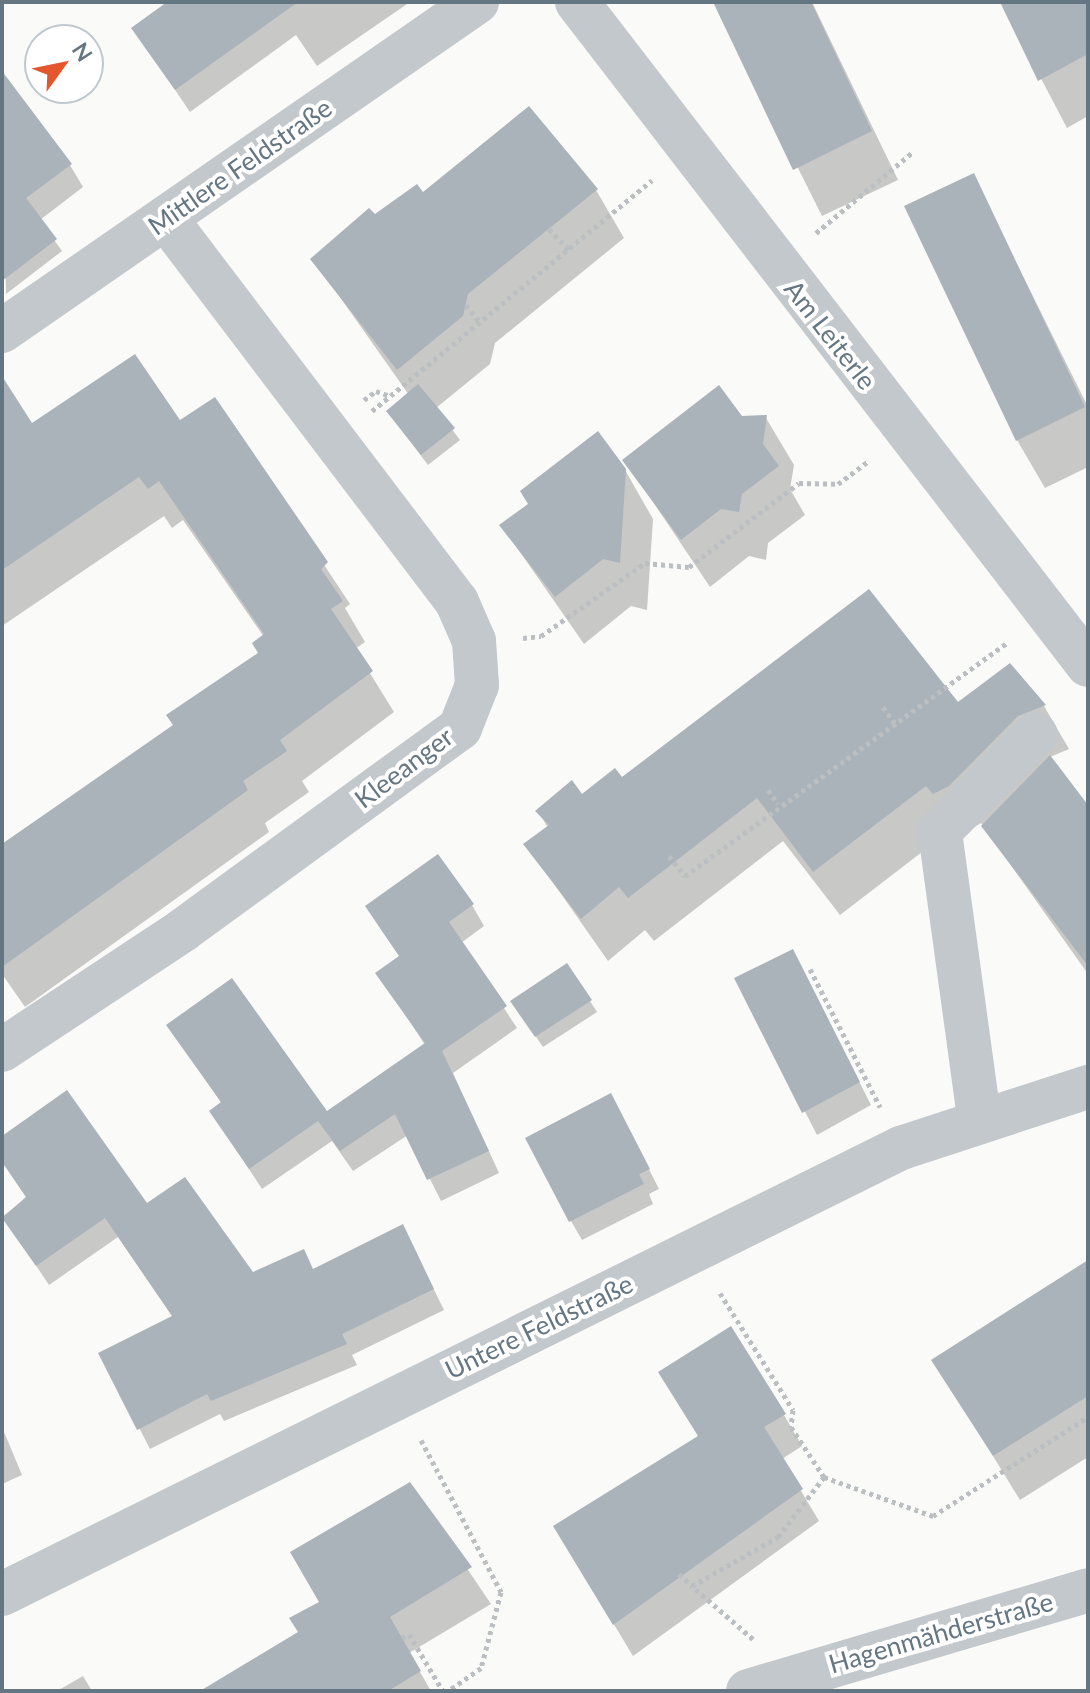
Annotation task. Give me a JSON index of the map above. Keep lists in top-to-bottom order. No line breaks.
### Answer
{"streets":{"street":["Mittlere Feldstraße","Am Leiterle","Kleeanger","Untere Feldstraße","Hagenmähderstraße"]},"crossings":[["Mittlere Feldstraße","Kleeanger"]],"north":"top right"}
